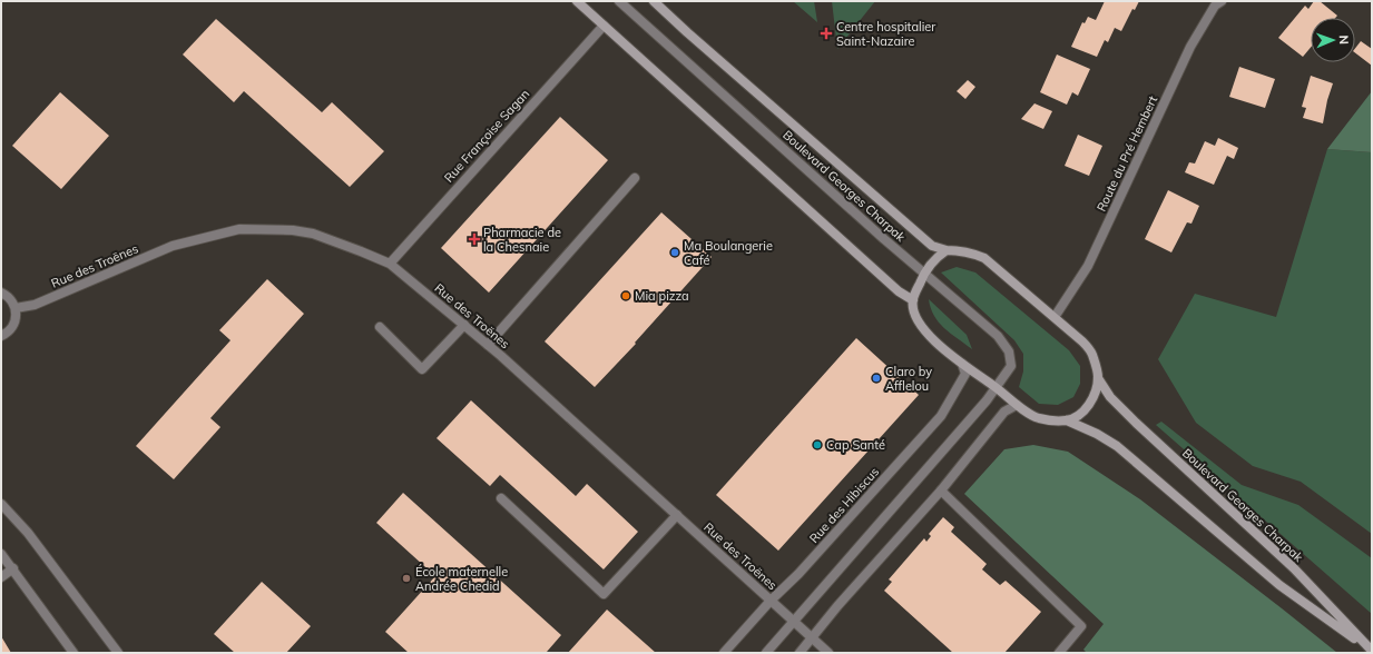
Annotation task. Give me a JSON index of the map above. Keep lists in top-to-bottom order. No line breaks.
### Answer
{"streets":{"main road":["Boulevard Georges Charpak"],"street":["Rue Françoise Sagan","Route du Pré Hembert","Rue des Troënes","Rue des Hibiscus"]},"crossings":[["Rue Françoise Sagan","Rue des Troënes"],["Boulevard Georges Charpak","Rue des Troënes"],["Rue des Troënes","Rue des Hibiscus"]],"places":{"health":["Centre hospitalier Saint-Nazaire","Pharmacie de la Chesnaie"],"other":["Ma Boulangerie Café","Mia pizza","Claro by Afflelou","Cap Santé","École maternelle Andrée Chedid"]},"north":"right"}
